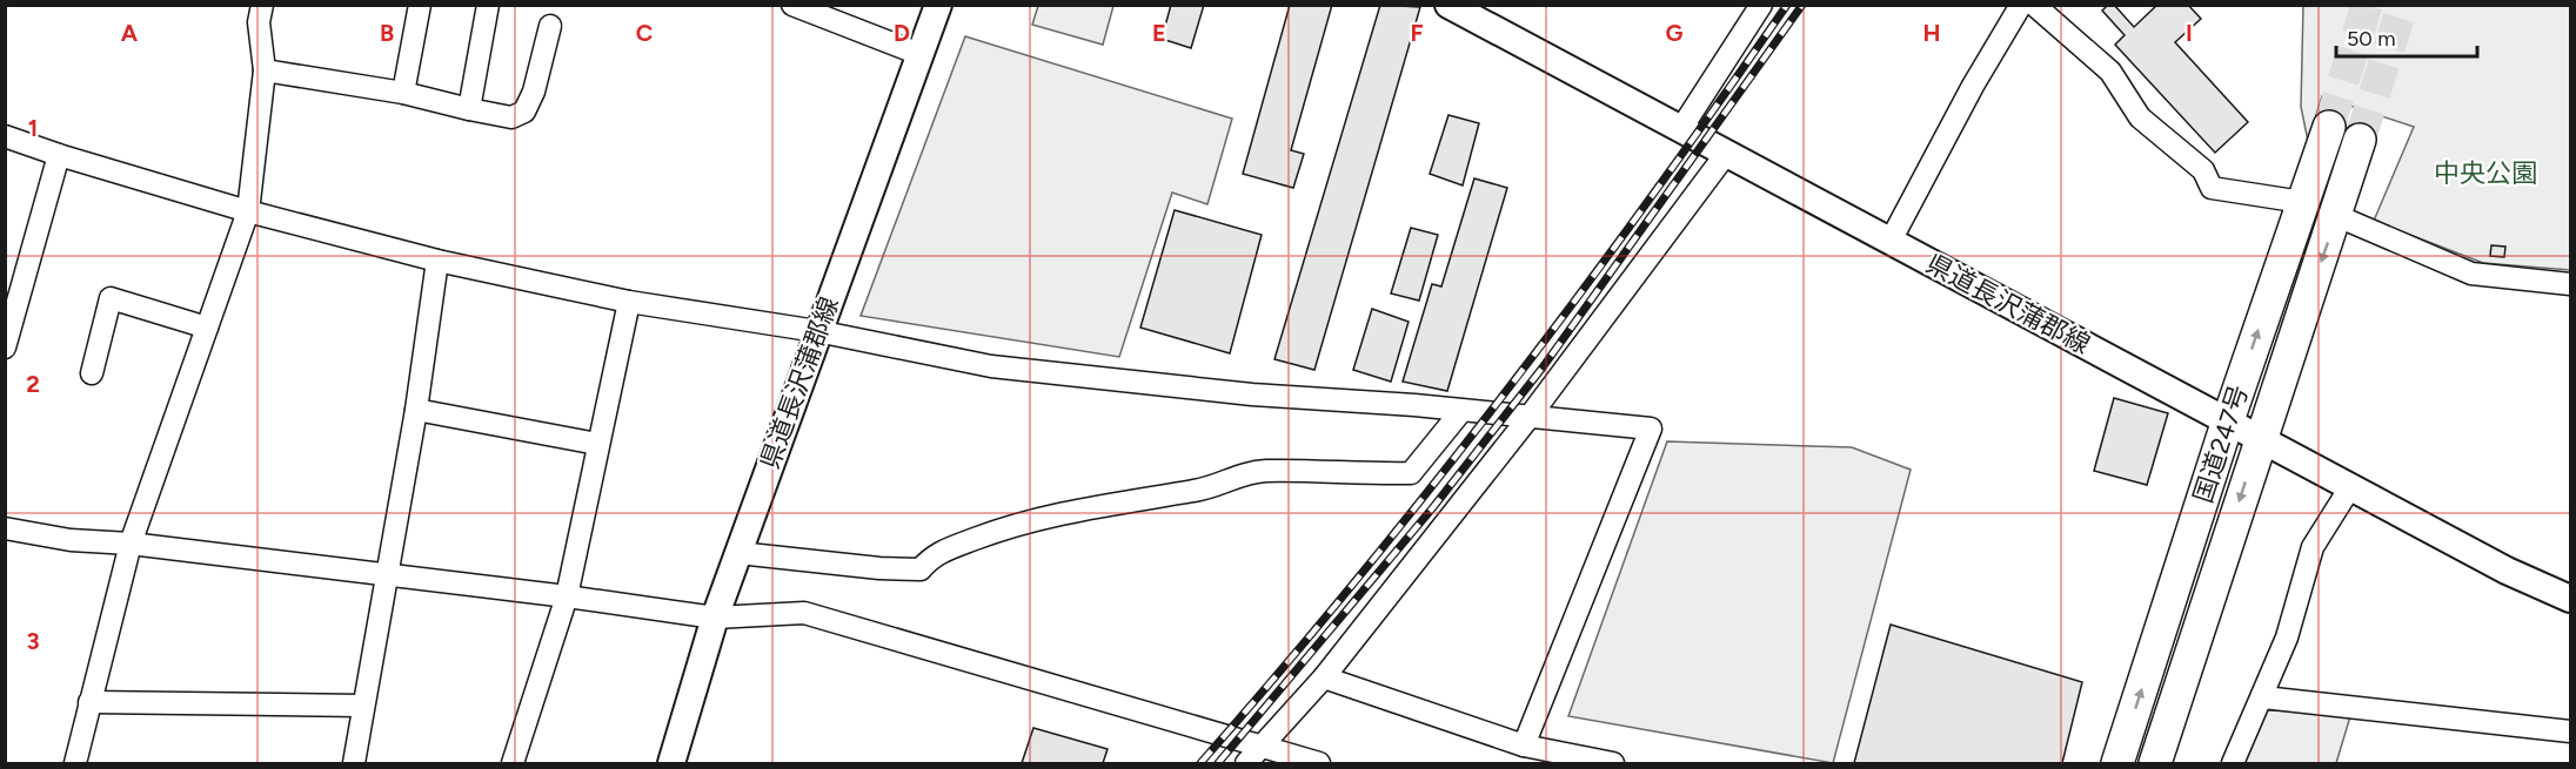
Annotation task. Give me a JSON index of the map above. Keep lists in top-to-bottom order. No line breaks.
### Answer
{"streets":{"highway":["国道247号"],"main road":["県道長沢蒲郡線"]},"crossings":[["県道長沢蒲郡線","国道247号"]],"parks":["中央公園"],"scale_bar":"50 m","grid":{"columns":["A","B","C","D","E","F","G","H","I"],"rows":["1","2","3"]}}
